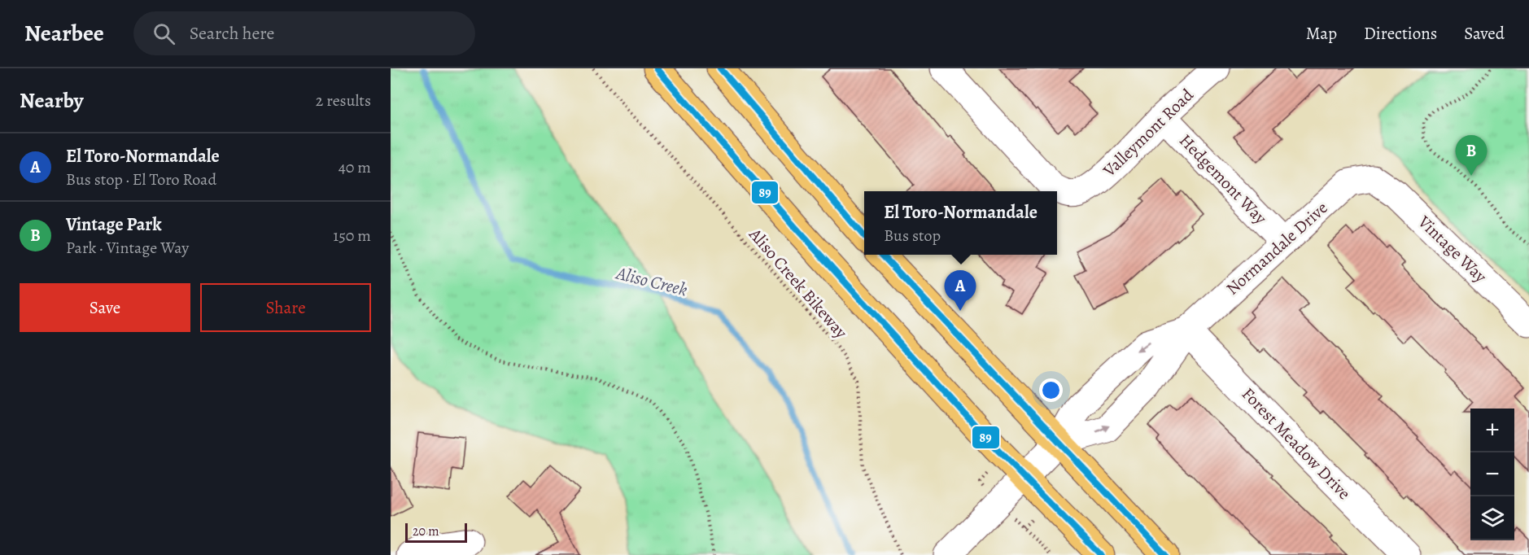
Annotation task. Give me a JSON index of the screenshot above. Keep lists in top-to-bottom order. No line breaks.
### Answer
{"streets":{"street":["Valleymont Road","Hedgemont Way","Normandale Drive","Vintage Way","Forest Meadow Drive"],"path":["Aliso Creek Bikeway"]},"crossings":[["Valleymont Road","Hedgemont Way"],["Hedgemont Way","Normandale Drive"],["Normandale Drive","Vintage Way"],["Normandale Drive","Forest Meadow Drive"]],"water":["Aliso Creek"],"lines":["transit line 89"],"scale_bar":"20 m","page":{"header":"Nearbee","search":"Search here","nav":["Map","Directions","Saved"],"heading":["Nearby","2 results"],"list":[{"mark":"A","name":"El Toro-Normandale","note":"Bus stop · El Toro Road","value":"40 m"},{"mark":"B","name":"Vintage Park","note":"Park · Vintage Way","value":"150 m"}],"pins":["B","A"],"popup":["El Toro-Normandale","Bus stop"],"buttons":["Save","Share"],"map_buttons":["+","−"],"scale":"20 m"}}
